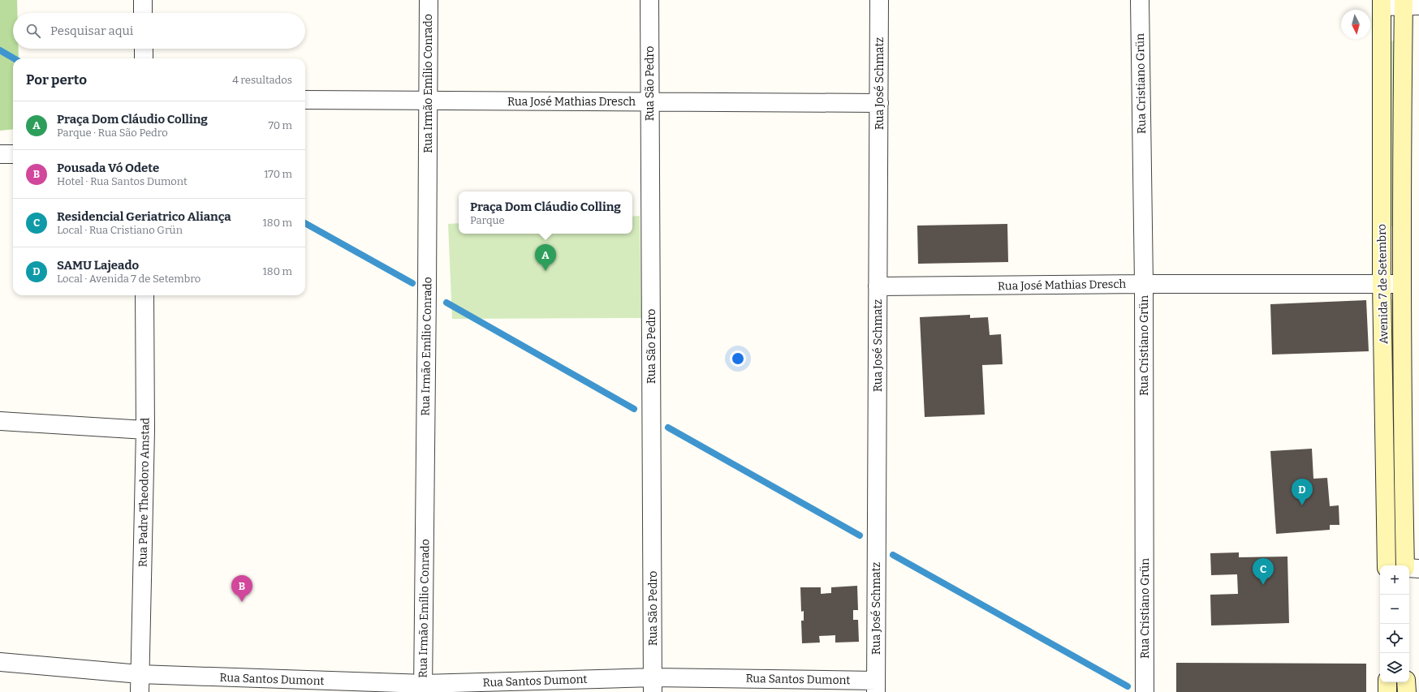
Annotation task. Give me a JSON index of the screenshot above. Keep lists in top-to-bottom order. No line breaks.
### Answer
{"streets":{"main road":["Avenida 7 de Setembro"],"street":["Rua Irmão Emílio Conrado","Rua São Pedro","Rua José Schmatz","Rua Cristiano Grün","Rua José Mathias Dresch","Rua Padre Theodoro Amstad","Rua Santos Dumont"]},"crossings":[["Rua Irmão Emílio Conrado","Rua José Mathias Dresch"],["Rua Irmão Emílio Conrado","Rua Santos Dumont"],["Rua São Pedro","Rua José Mathias Dresch"],["Rua São Pedro","Rua Santos Dumont"],["Rua José Schmatz","Rua José Mathias Dresch"],["Rua José Schmatz","Rua Santos Dumont"],["Rua Cristiano Grün","Rua José Mathias Dresch"],["Rua José Mathias Dresch","Avenida 7 de Setembro"],["Rua Padre Theodoro Amstad","Rua Santos Dumont"]],"north":"bottom","page":{"search":"Pesquisar aqui","heading":["Por perto","4 resultados"],"list":[{"mark":"A","name":"Praça Dom Cláudio Colling","note":"Parque · Rua São Pedro","value":"70 m"},{"mark":"B","name":"Pousada Vó Odete","note":"Hotel · Rua Santos Dumont","value":"170 m"},{"mark":"C","name":"Residencial Geriatrico Aliança","note":"Local · Rua Cristiano Grün","value":"180 m"},{"mark":"D","name":"SAMU Lajeado","note":"Local · Avenida 7 de Setembro","value":"180 m"}],"popup":["Praça Dom Cláudio Colling","Parque"],"pins":["A","D","C","B"],"map_buttons":["+","−"]}}
